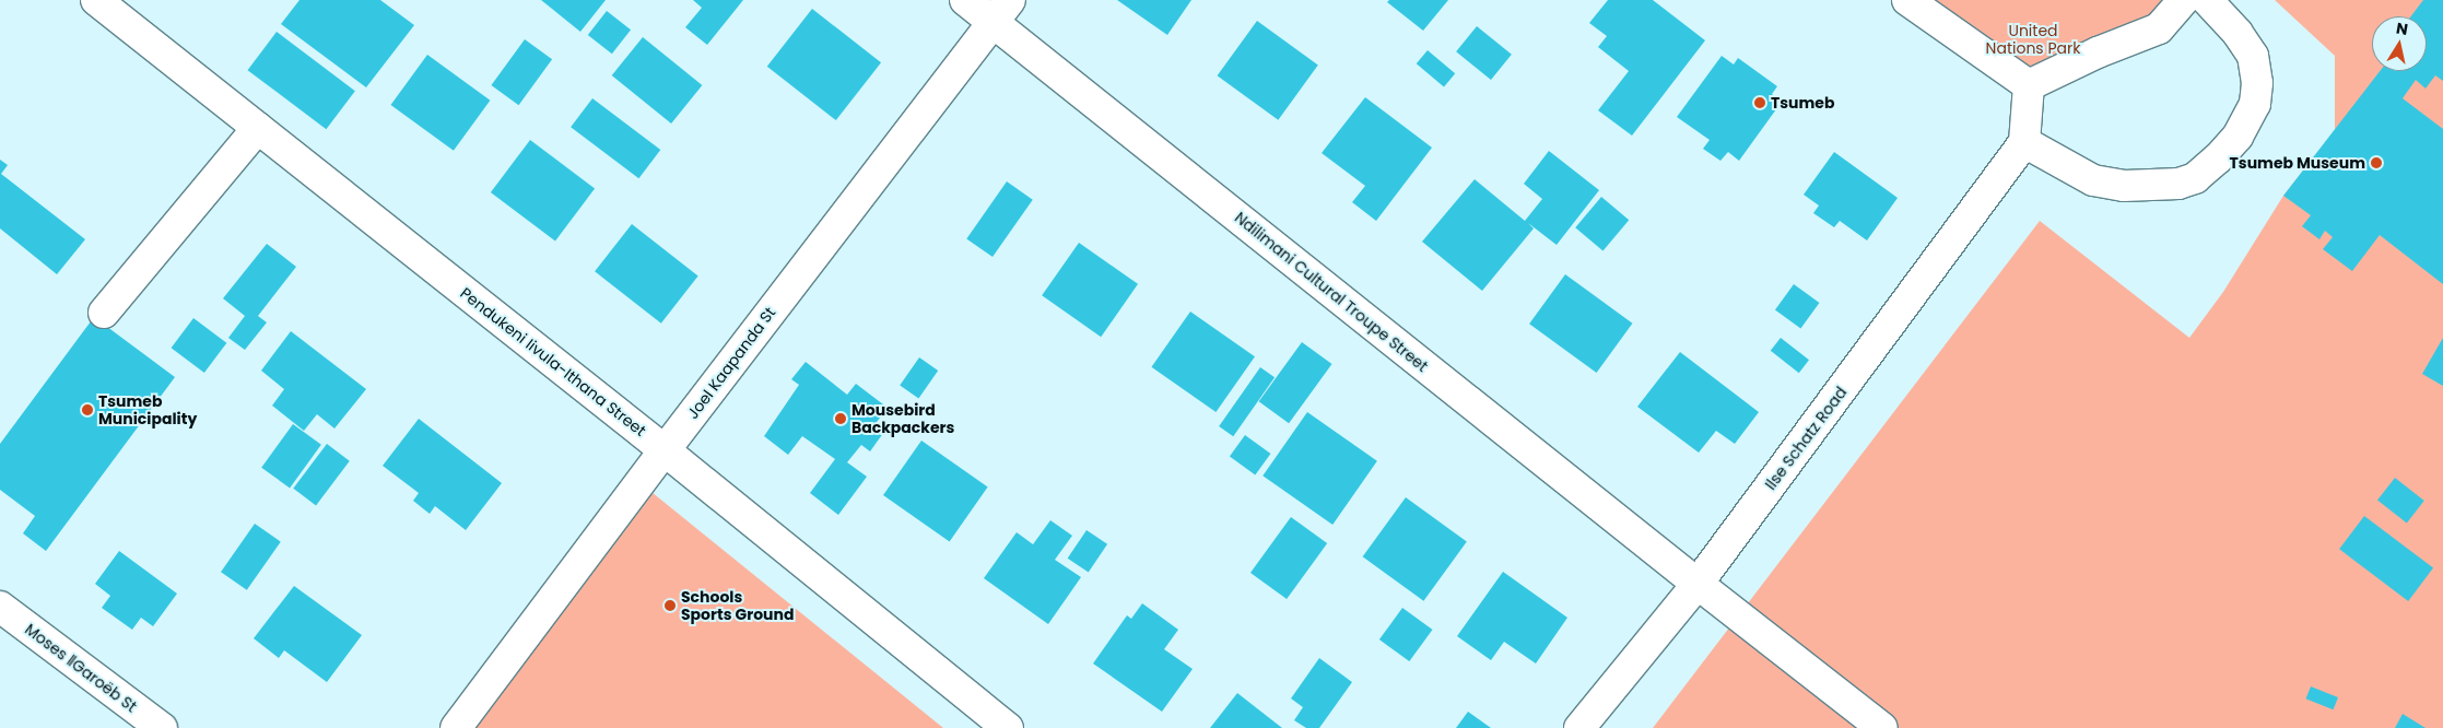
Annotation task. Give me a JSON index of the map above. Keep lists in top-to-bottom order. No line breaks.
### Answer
{"streets":{"street":["Ndilimani Cultural Troupe Street","Pendukeni Iivula-Ithana Street","Joel Kaapanda St","Ilse Schatz Road","Moses ǁGaroëb St"]},"crossings":[["Ndilimani Cultural Troupe Street","Joel Kaapanda St"],["Ndilimani Cultural Troupe Street","Ilse Schatz Road"],["Pendukeni Iivula-Ithana Street","Joel Kaapanda St"]],"parks":["United Nations Park"],"places":["Tsumeb","Tsumeb Museum","Tsumeb Municipality","Mousebird Backpackers","Schools Sports Ground"],"north":"top"}
